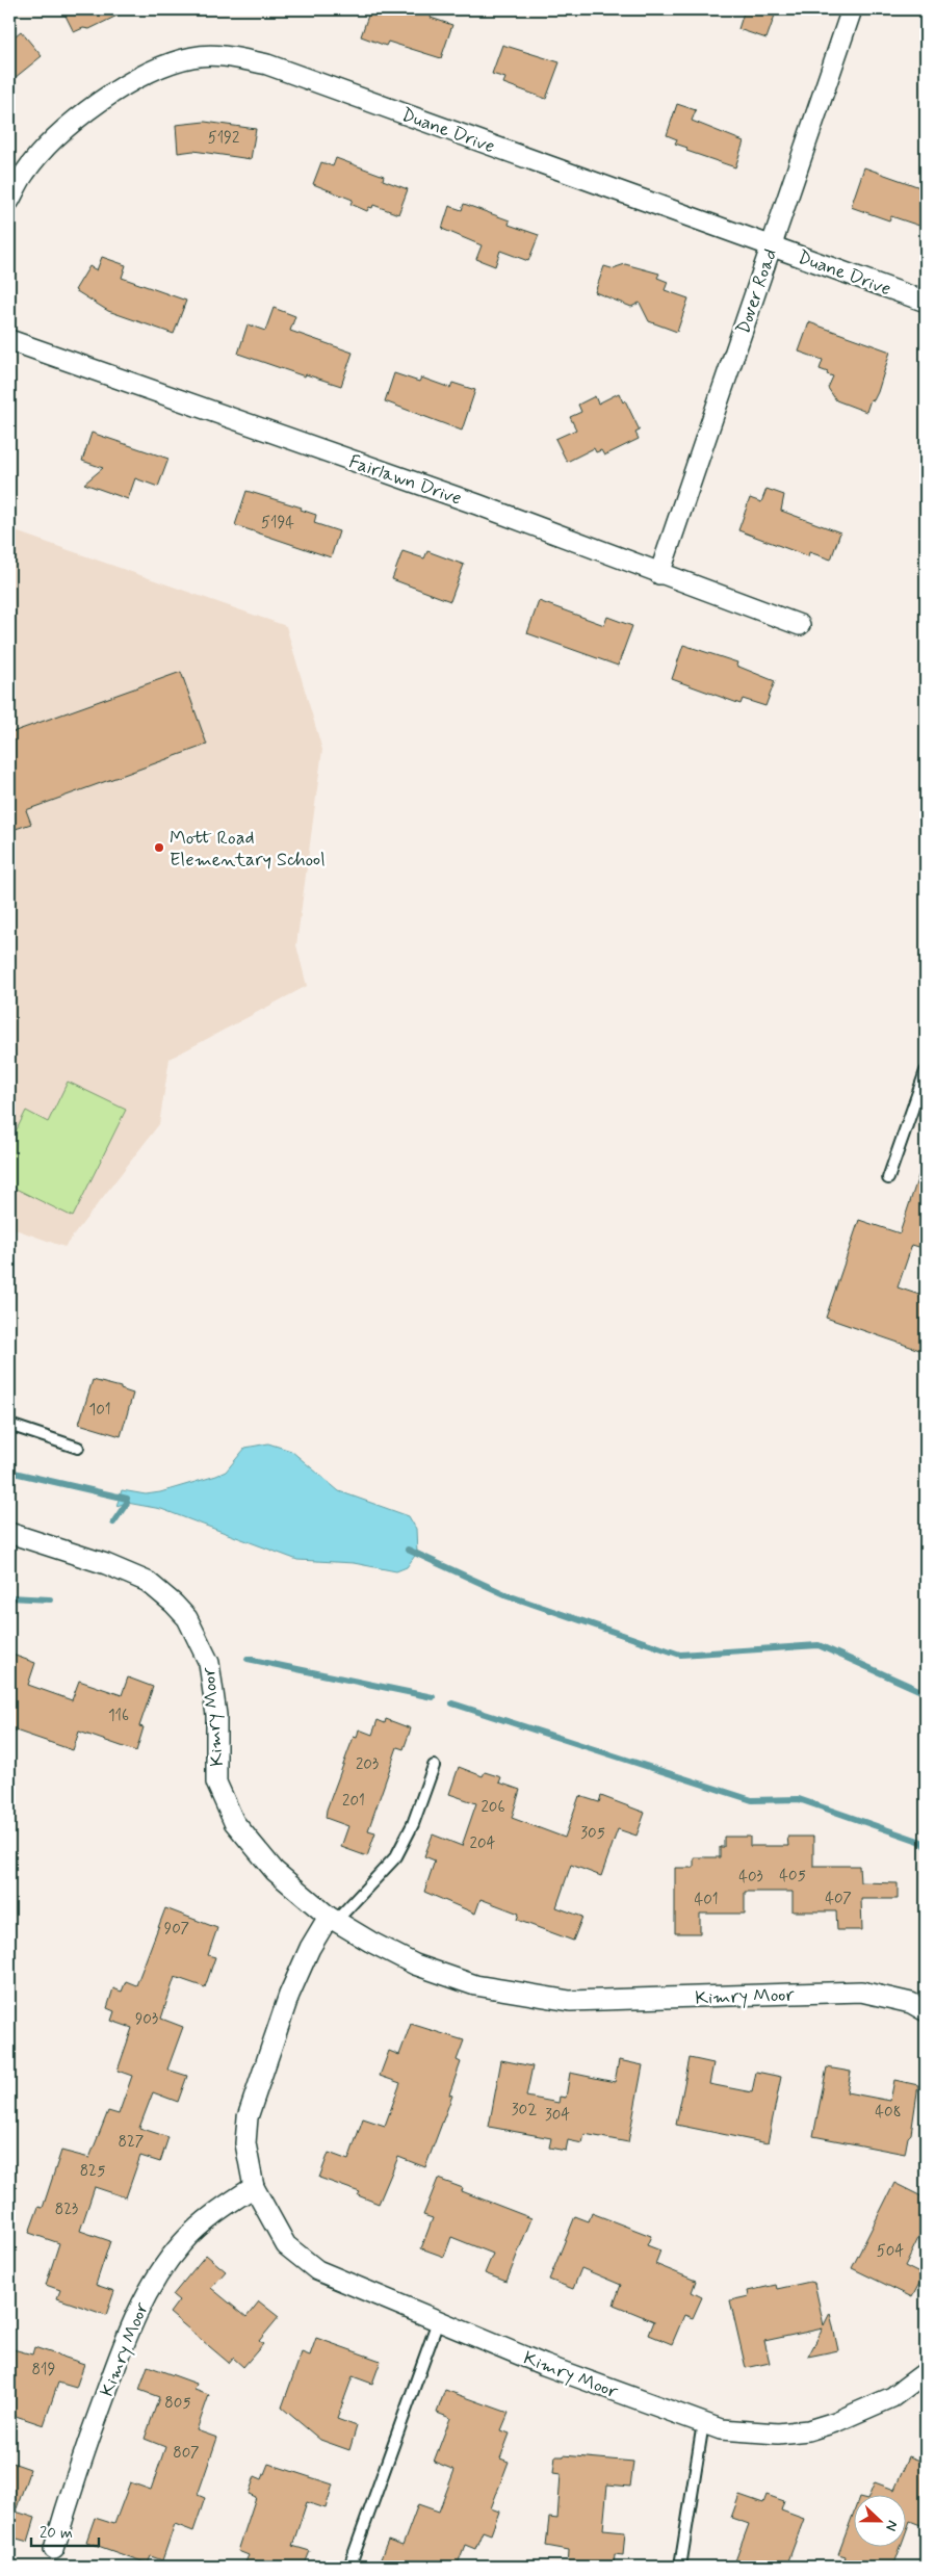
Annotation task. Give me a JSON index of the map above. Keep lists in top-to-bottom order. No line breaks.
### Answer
{"streets":{"street":["Duane Drive","Dover Road","Fairlawn Drive","Kimry Moor"]},"crossings":[["Duane Drive","Dover Road"],["Dover Road","Fairlawn Drive"]],"places":["Mott Road Elementary School"],"house_numbers":["5192","5194","101","116","203","201","206","305","204","405","403","407","401","907","903","302","408","304","827","825","823","504","819","805","807"],"scale_bar":"20 m","north":"right"}
